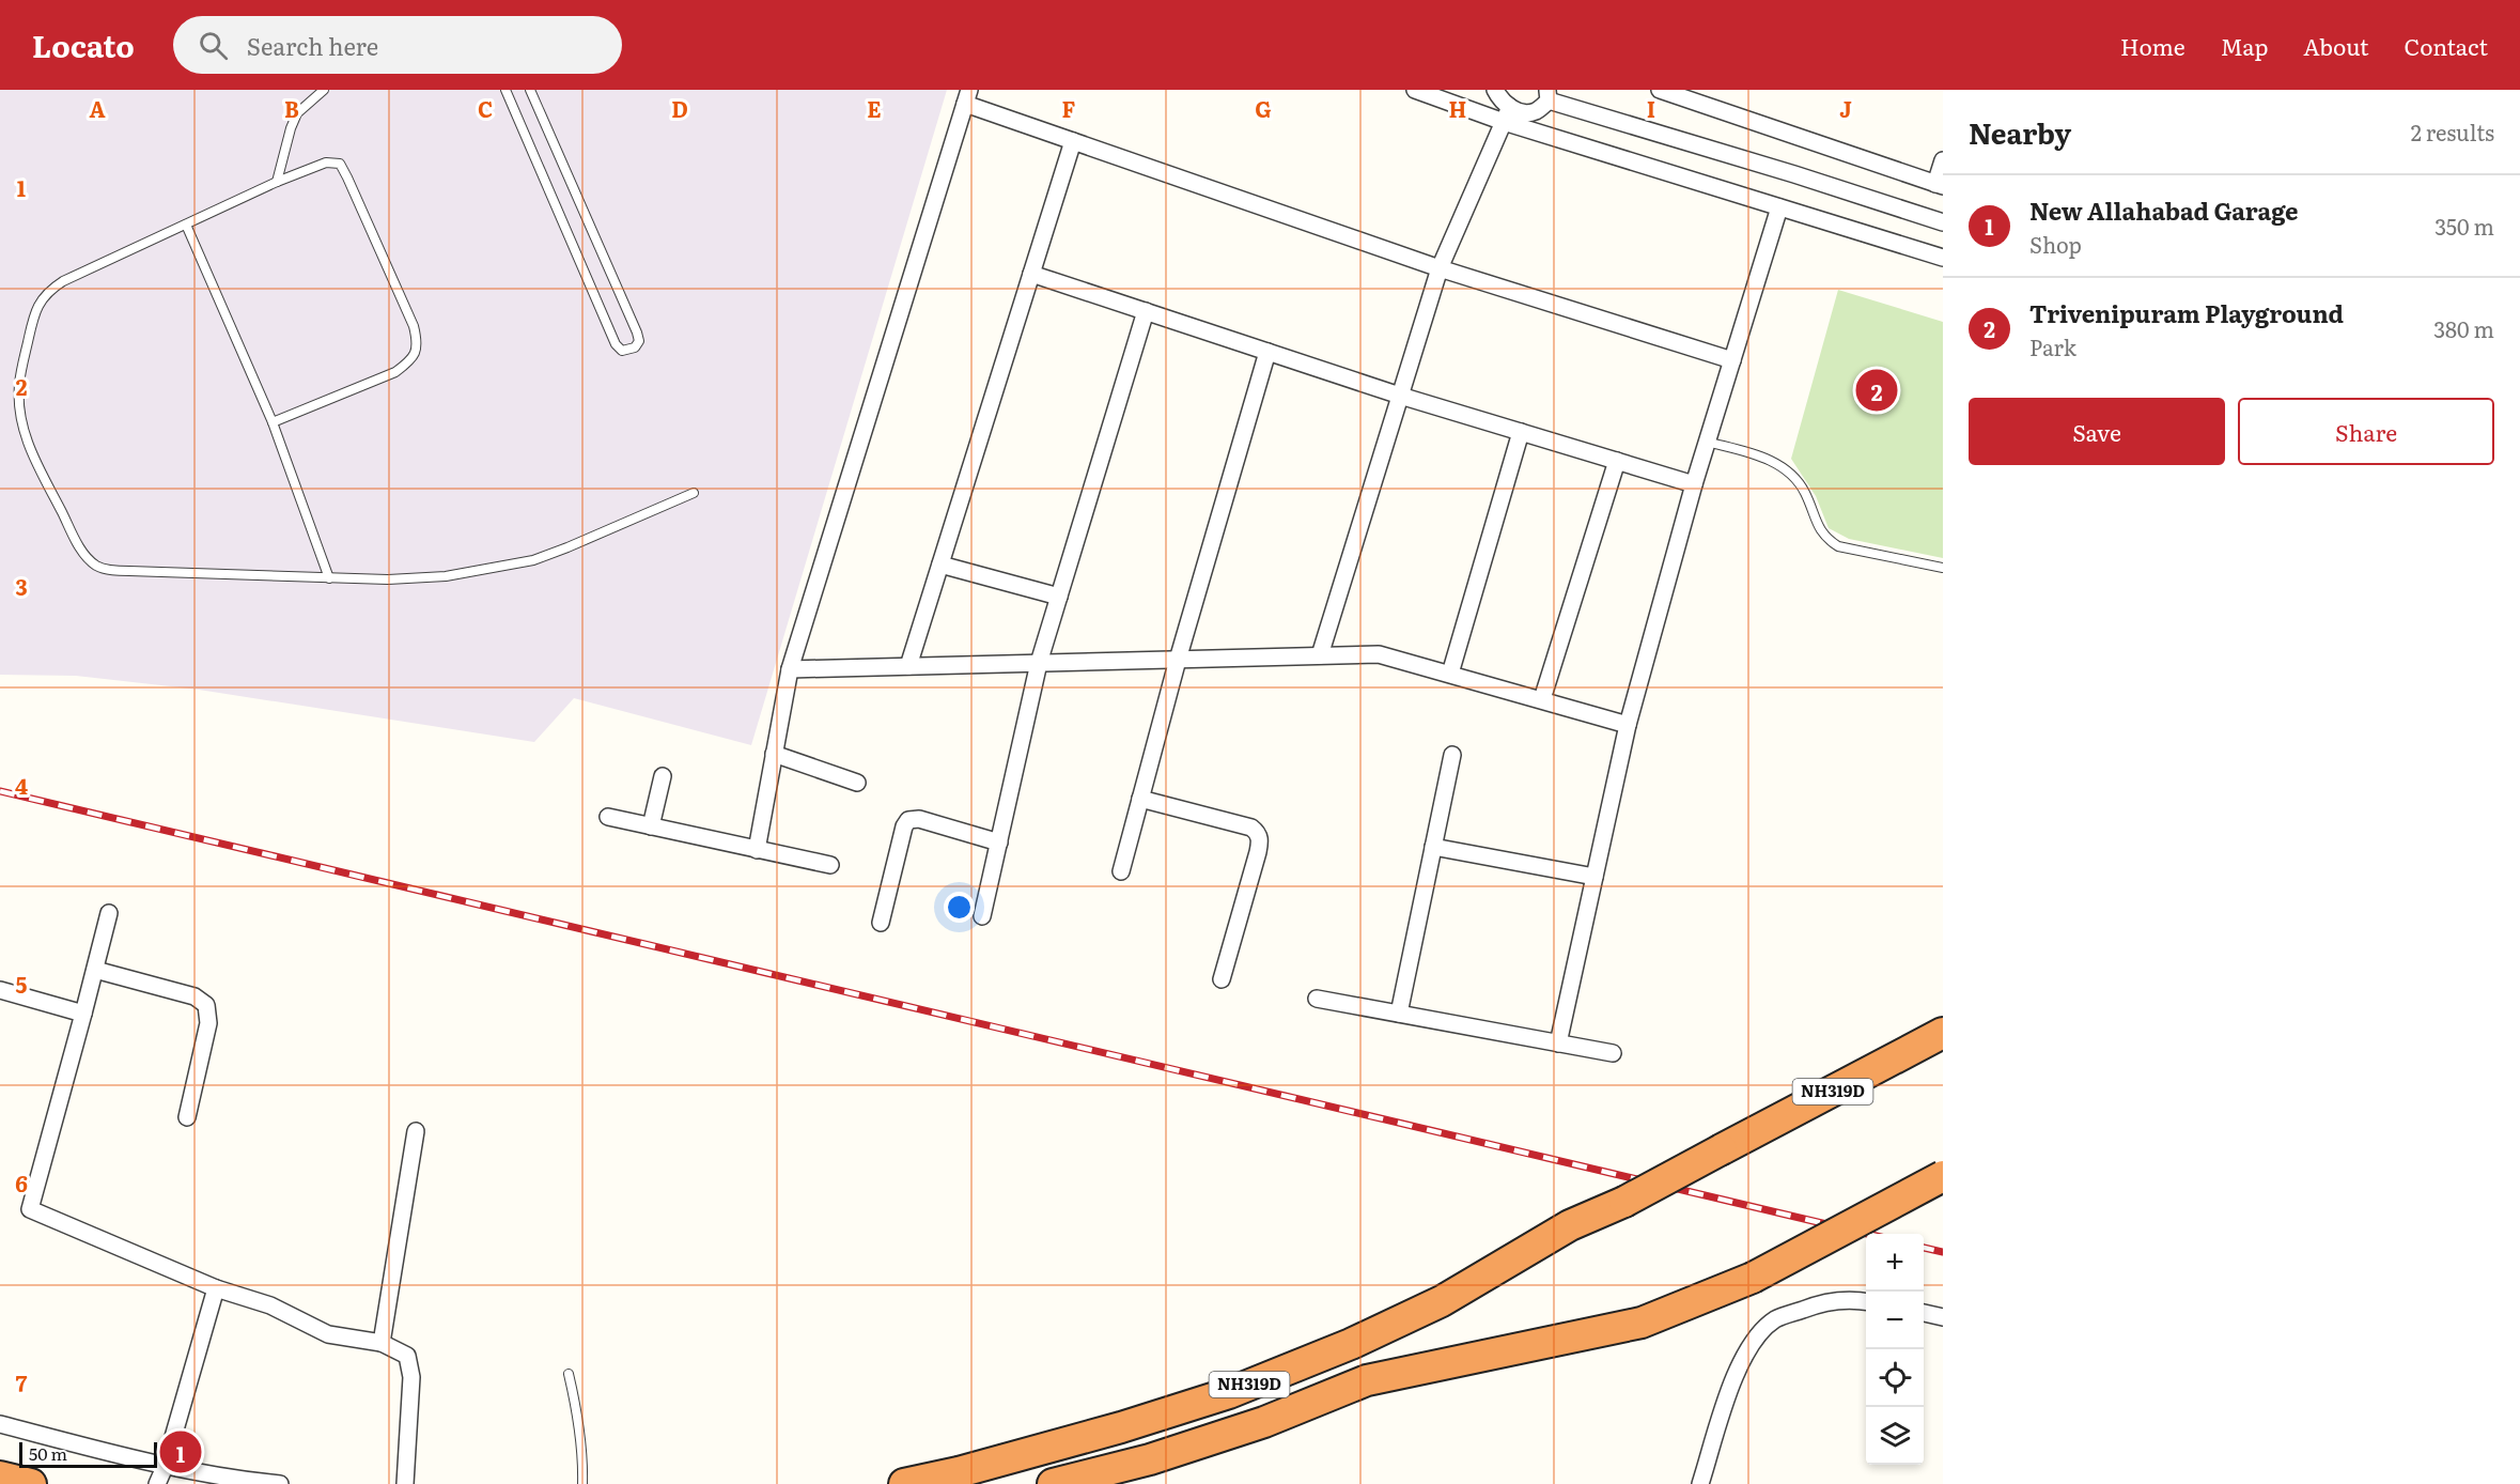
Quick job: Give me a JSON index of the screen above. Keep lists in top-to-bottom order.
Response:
{
  "streets": {
    "highway": ["NH319D"]
  },
  "scale_bar": "50 m",
  "page": {
    "header": "Locato",
    "search": "Search here",
    "nav": [
      "Home",
      "Map",
      "About",
      "Contact"
    ],
    "heading": ["Nearby", "2 results"],
    "list": [
      {
        "mark": "1",
        "name": "New Allahabad Garage",
        "note": "Shop",
        "value": "350 m"
      },
      {
        "mark": "2",
        "name": "Trivenipuram Playground",
        "note": "Park",
        "value": "380 m"
      }
    ],
    "pins": ["2", "1"],
    "buttons": ["Save", "Share"],
    "map_buttons": ["+", "−"],
    "scale": "50 m"
  },
  "grid": {
    "columns": [
      "A",
      "B",
      "C",
      "D",
      "E",
      "F",
      "G",
      "H",
      "I",
      "J"
    ],
    "rows": [
      "1",
      "2",
      "3",
      "4",
      "5",
      "6",
      "7"
    ]
  }
}
